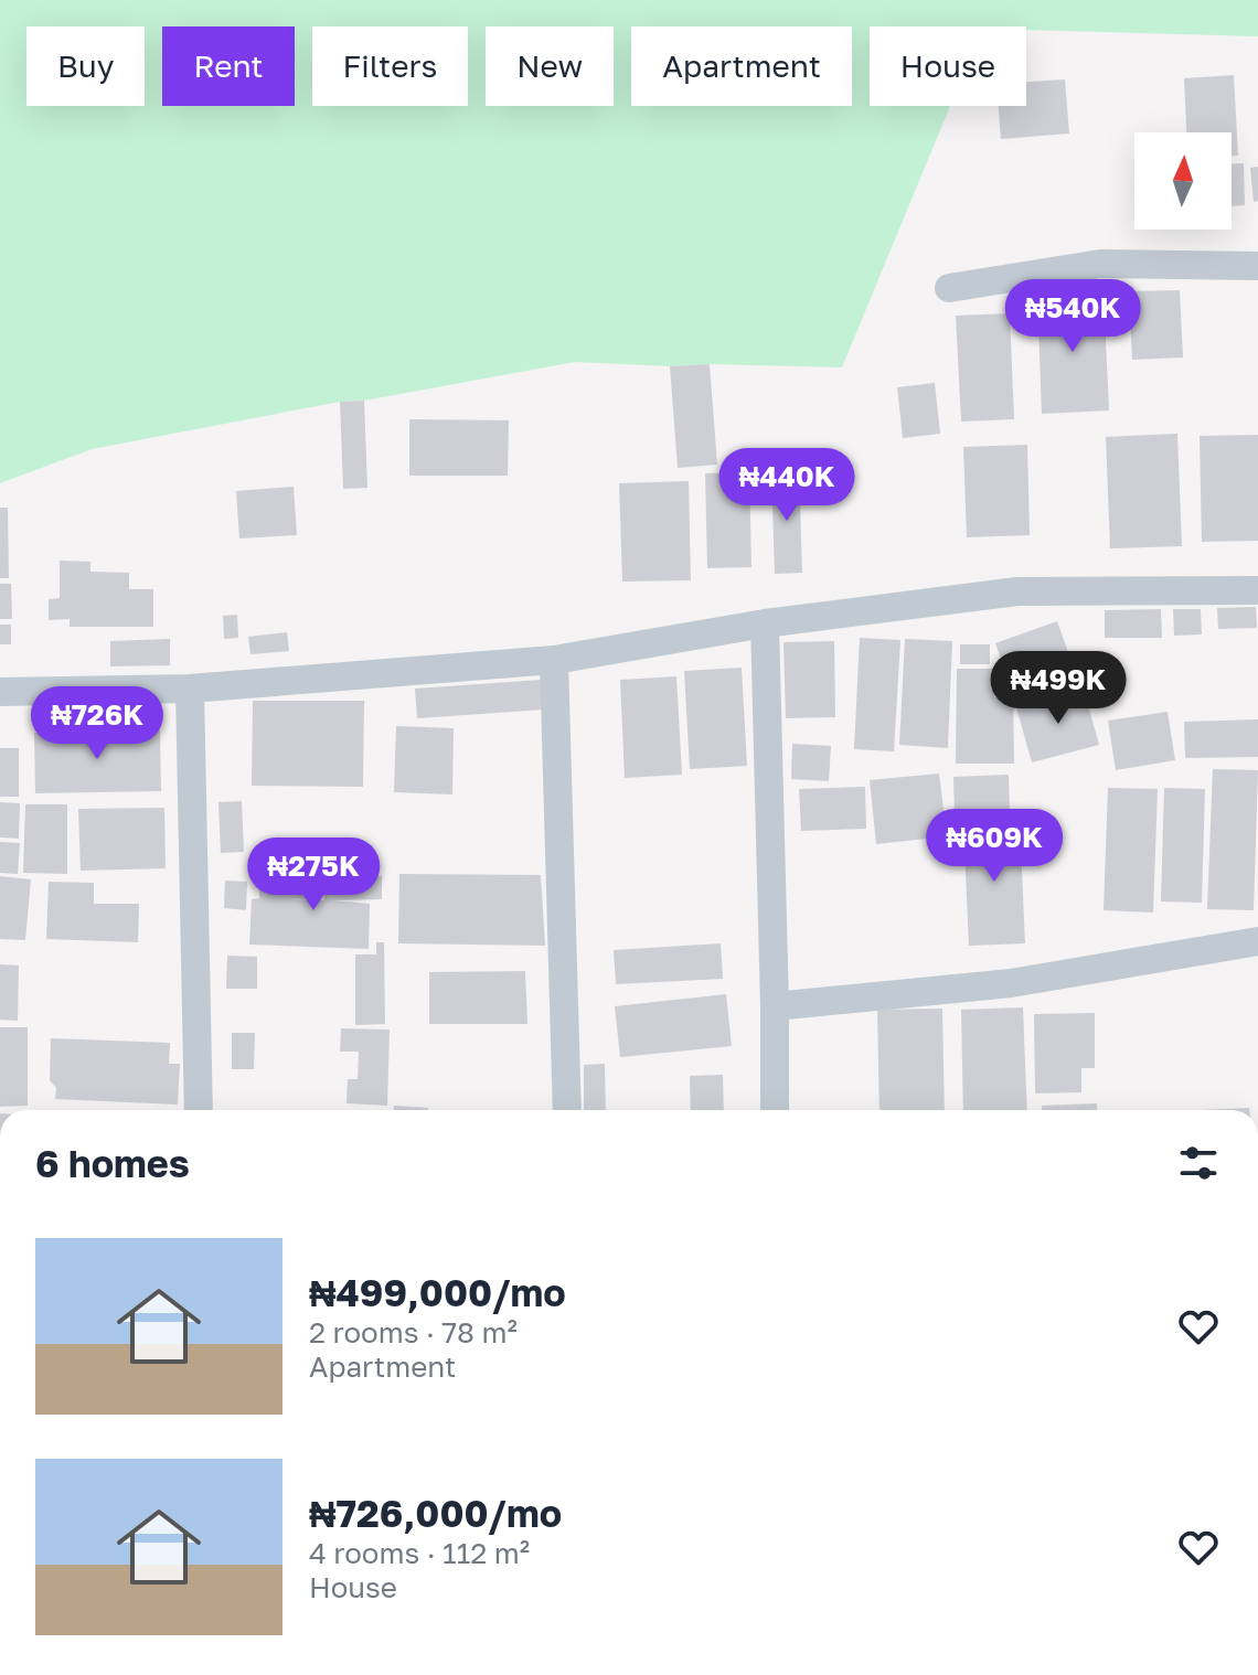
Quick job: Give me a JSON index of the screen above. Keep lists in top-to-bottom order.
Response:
{
  "north": "top",
  "page": {
    "chip": [
      "Buy",
      "Rent",
      "Filters",
      "New",
      "Apartment",
      "House"
    ],
    "price": [
      "₦540K",
      "₦440K",
      "₦499K",
      "₦726K",
      "₦609K",
      "₦275K"
    ],
    "heading": "6 homes",
    "list": [
      {
        "name": "₦499,000/mo",
        "note": "2 rooms · 78 m² · Apartment"
      },
      {
        "name": "₦726,000/mo",
        "note": "4 rooms · 112 m² · House"
      }
    ]
  }
}
